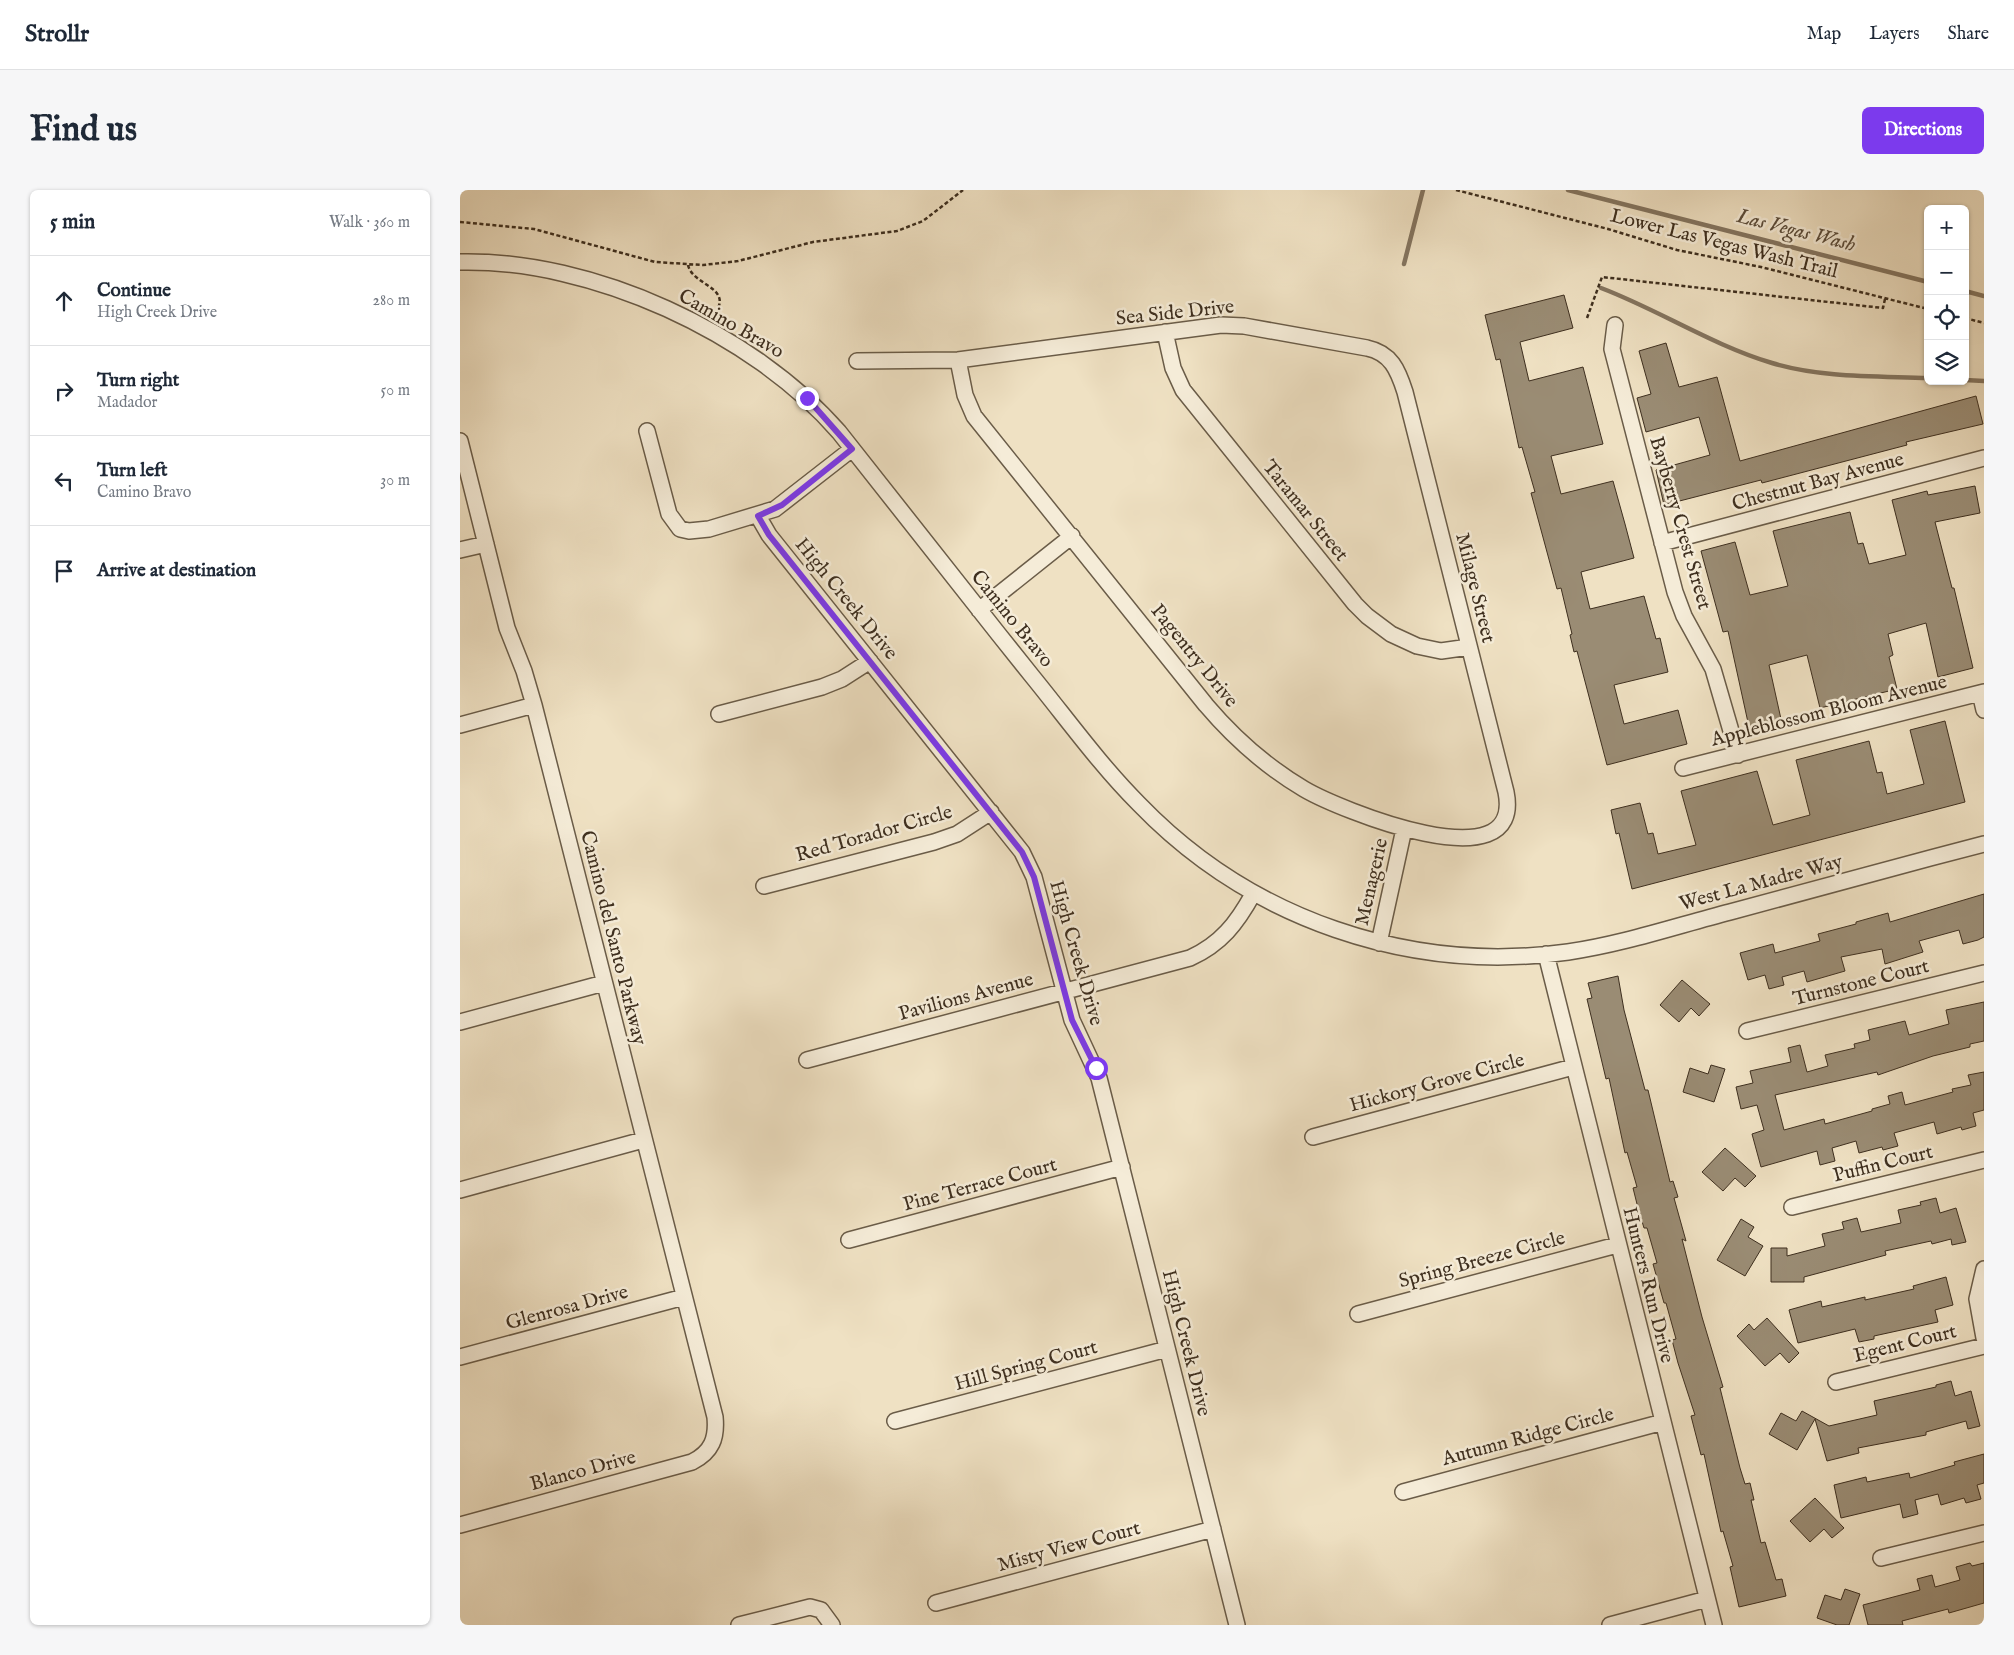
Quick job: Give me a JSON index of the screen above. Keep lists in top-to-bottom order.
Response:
{
  "streets": {
    "street": [
      "Sea Side Drive",
      "Camino Bravo",
      "Chestnut Bay Avenue",
      "Taramar Street",
      "Bayberry Crest Street",
      "Milage Street",
      "High Creek Drive",
      "Pagentry Drive",
      "Appleblossom Bloom Avenue",
      "Red Torador Circle",
      "Menagerie",
      "West La Madre Way",
      "Camino del Santo Parkway",
      "Turnstone Court",
      "Pavilions Avenue",
      "Hickory Grove Circle",
      "Puffin Court",
      "Pine Terrace Court",
      "Spring Breeze Circle",
      "Hunters Run Drive",
      "Glenrosa Drive",
      "Egent Court",
      "Hill Spring Court",
      "Autumn Ridge Circle",
      "Blanco Drive",
      "Misty View Court"
    ],
    "path": ["Lower Las Vegas Wash Trail"]
  },
  "crossings": [
    ["Sea Side Drive", "Taramar Street"],
    ["Sea Side Drive", "Milage Street"],
    ["Sea Side Drive", "Pagentry Drive"],
    ["Camino Bravo", "Menagerie"],
    ["Camino Bravo", "West La Madre Way"],
    ["Camino Bravo", "Pavilions Avenue"],
    ["Camino Bravo", "Hunters Run Drive"],
    ["Chestnut Bay Avenue", "Bayberry Crest Street"],
    ["Taramar Street", "Milage Street"],
    ["Bayberry Crest Street", "Appleblossom Bloom Avenue"],
    ["Milage Street", "Pagentry Drive"],
    ["High Creek Drive", "Red Torador Circle"],
    ["High Creek Drive", "Pavilions Avenue"],
    ["High Creek Drive", "Pine Terrace Court"],
    ["High Creek Drive", "Hill Spring Court"],
    ["High Creek Drive", "Misty View Court"],
    ["Pagentry Drive", "Menagerie"],
    ["West La Madre Way", "Hunters Run Drive"],
    ["Camino del Santo Parkway", "Glenrosa Drive"],
    ["Camino del Santo Parkway", "Blanco Drive"],
    ["Hickory Grove Circle", "Hunters Run Drive"],
    ["Spring Breeze Circle", "Hunters Run Drive"],
    ["Hunters Run Drive", "Autumn Ridge Circle"]
  ],
  "water": ["Las Vegas Wash"],
  "page": {
    "header": "Strollr",
    "nav": ["Map", "Layers", "Share"],
    "buttons": "Directions",
    "title": "Find us",
    "heading": ["5 min", "Walk · 360 m"],
    "map_buttons": ["+", "−"],
    "list": [
      ["Continue", "High Creek Drive", "280 m"],
      ["Turn right", "Madador", "50 m"],
      ["Turn left", "Camino Bravo", "30 m"],
      "Arrive at destination"
    ]
  }
}
